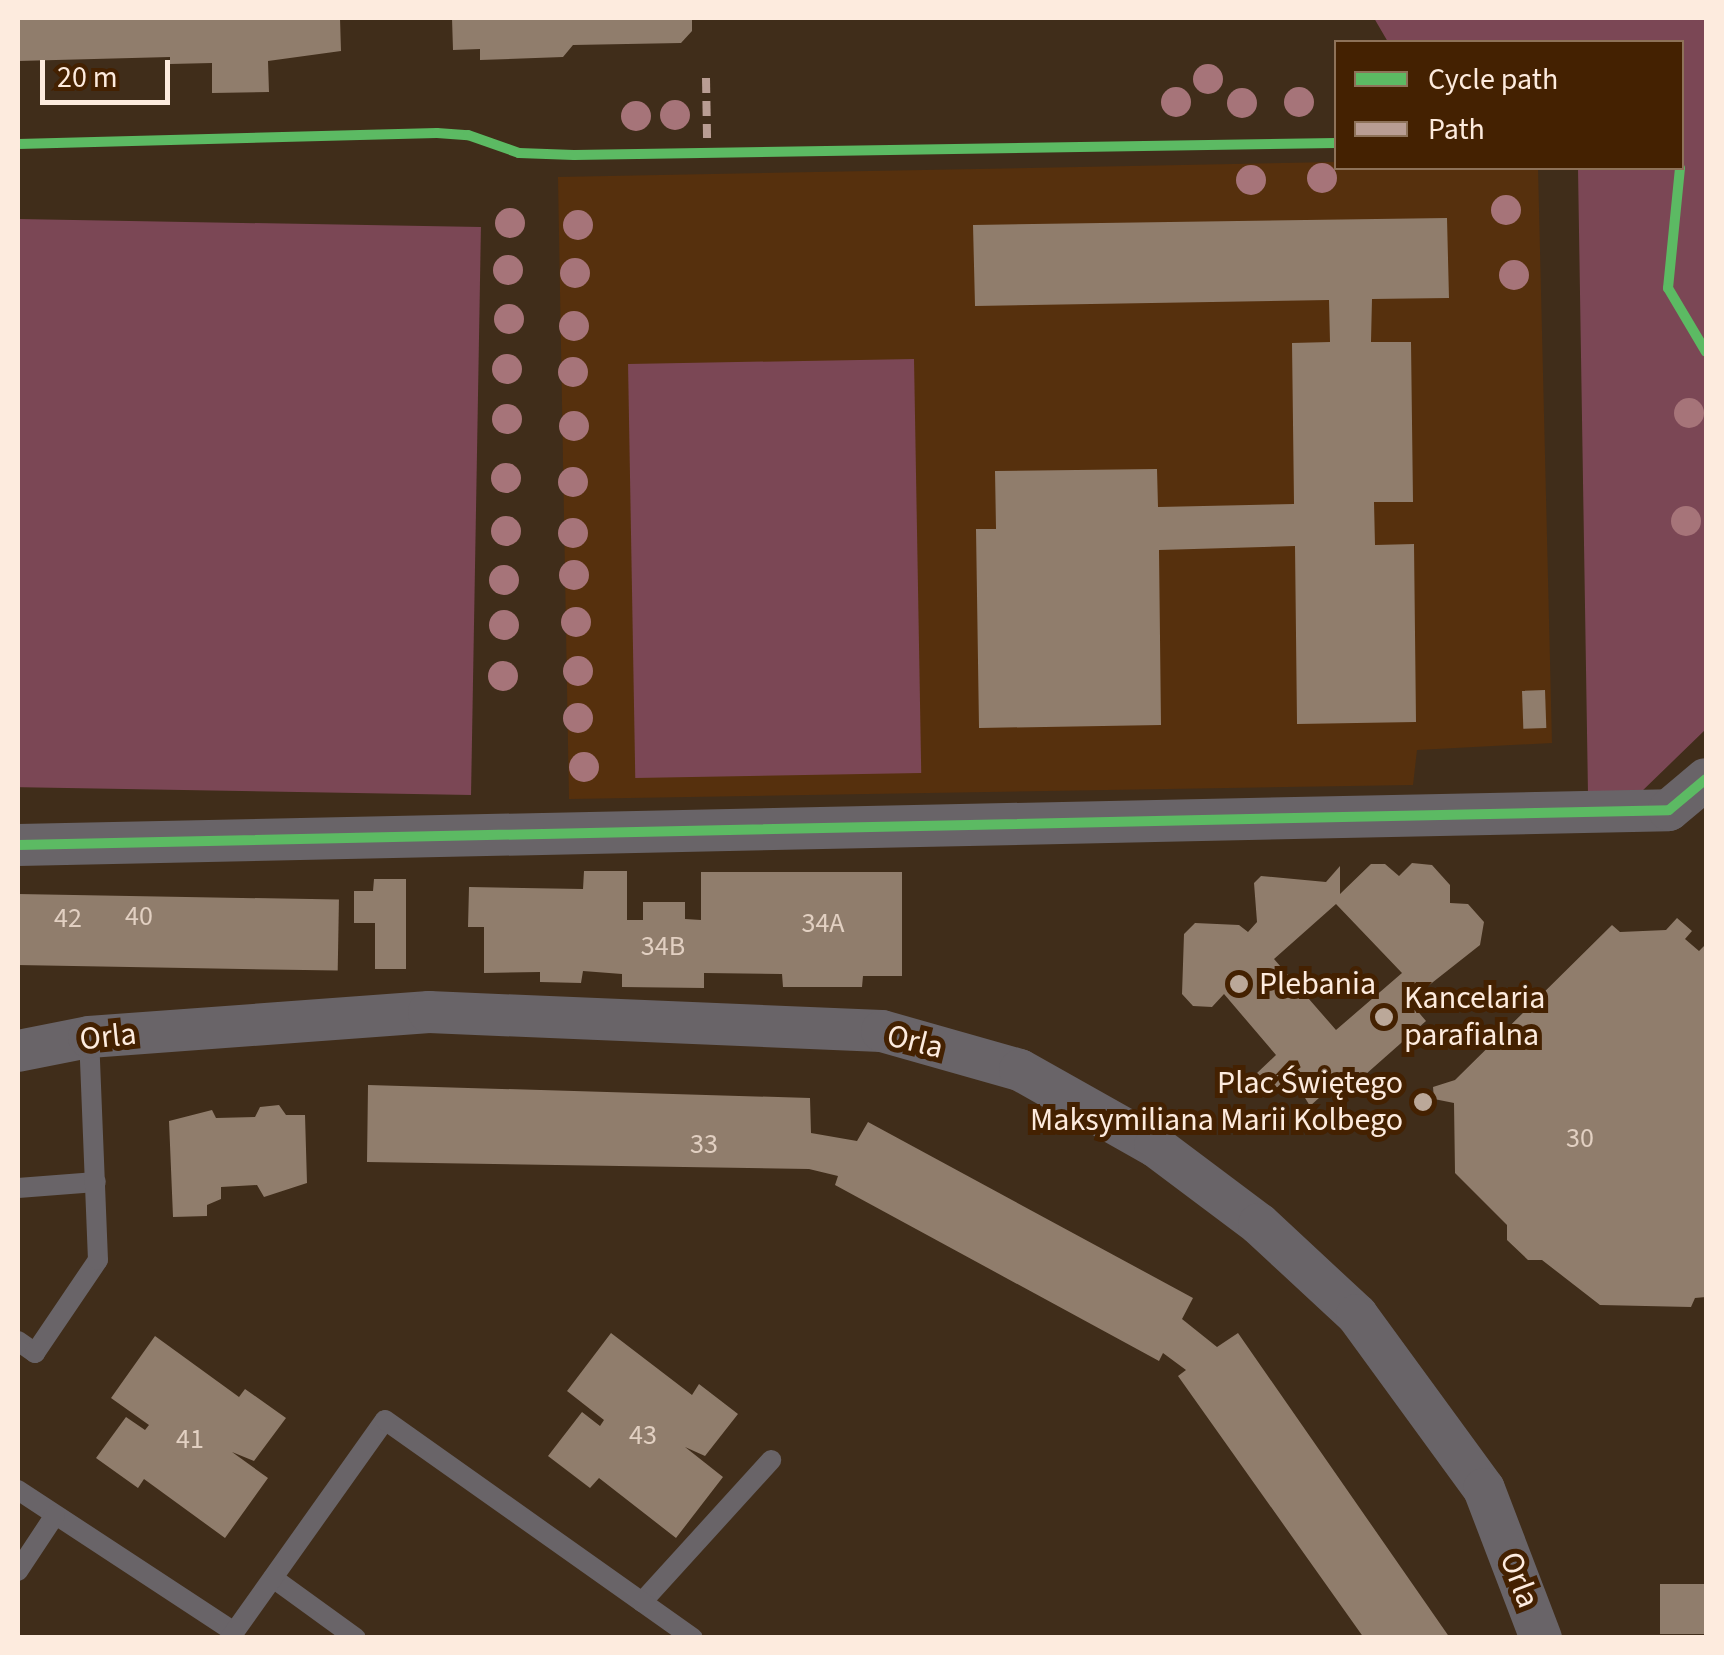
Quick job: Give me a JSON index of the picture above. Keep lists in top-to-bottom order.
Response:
{
  "streets": {
    "street": ["Orla"]
  },
  "places": ["Plebania", "Kancelaria parafialna", "Plac Świętego Maksymiliana Marii Kolbego"],
  "house_numbers": [
    "40",
    "42",
    "34A",
    "34B",
    "30",
    "33",
    "43",
    "41"
  ],
  "legend": ["Cycle path", "Path"],
  "scale_bar": "20 m"
}
